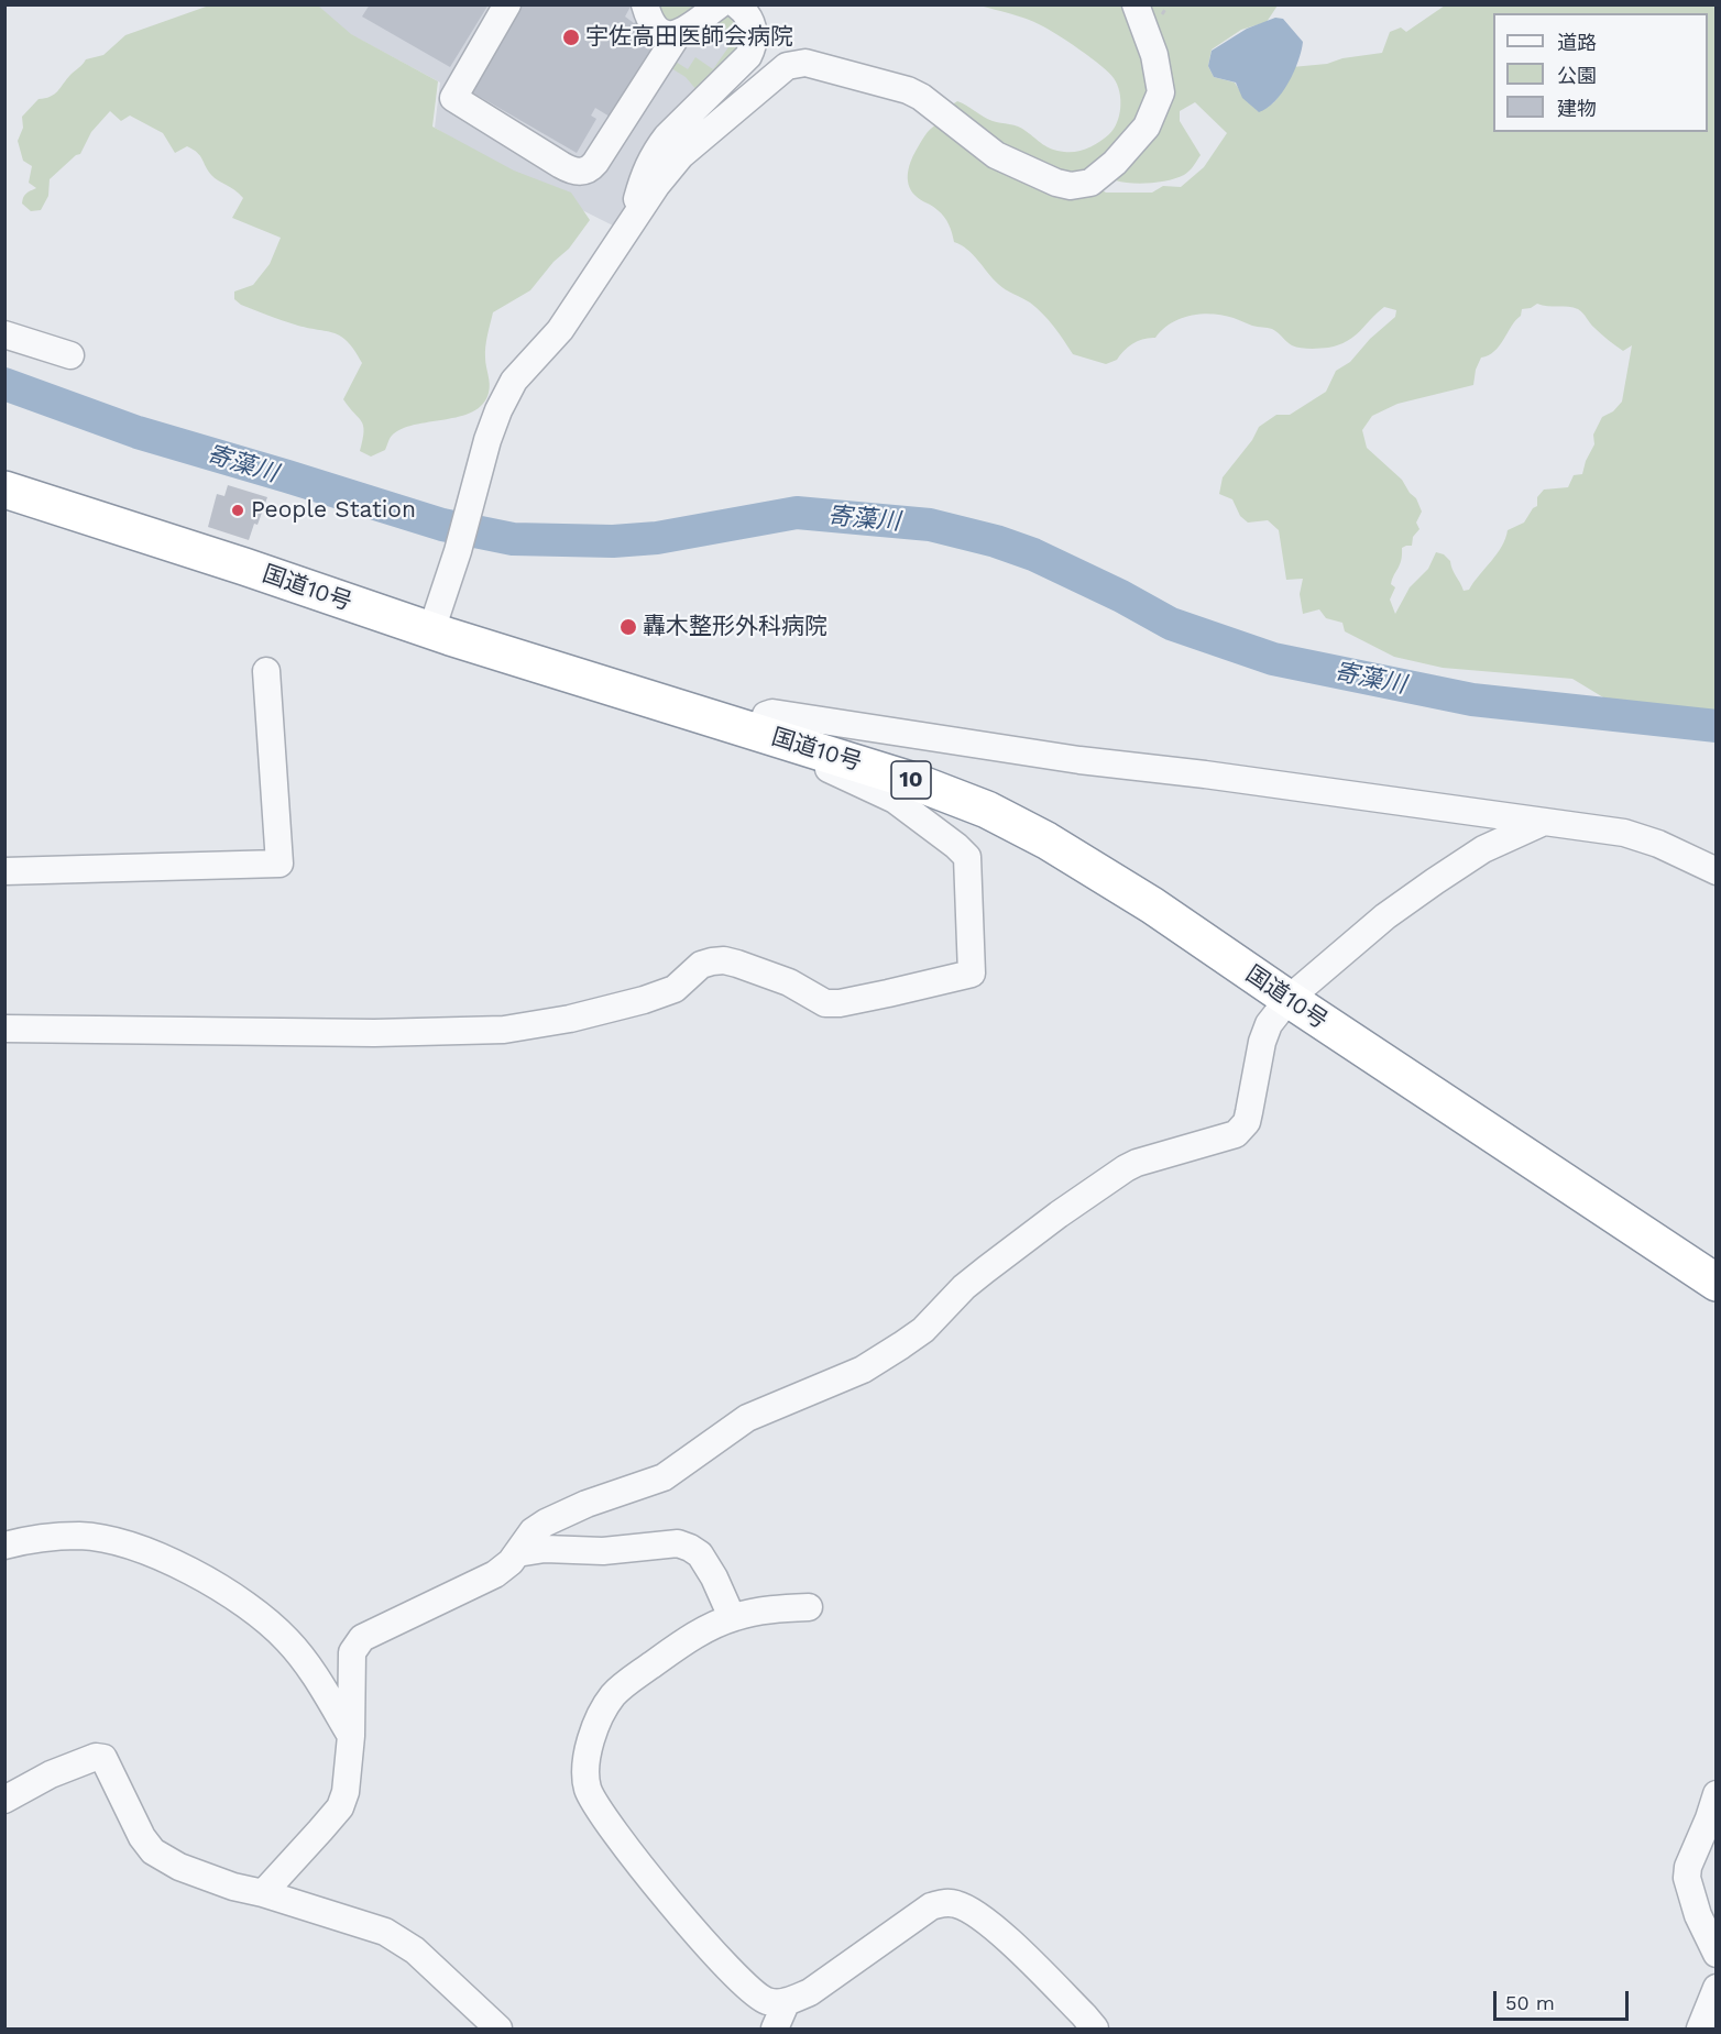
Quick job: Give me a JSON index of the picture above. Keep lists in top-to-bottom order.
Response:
{
  "streets": {
    "highway": ["国道10号", "10"]
  },
  "water": ["寄藻川"],
  "places": ["宇佐高田医師会病院", "People Station", "轟木整形外科病院"],
  "legend": ["道路", "公園", "建物"],
  "scale_bar": "50 m"
}
